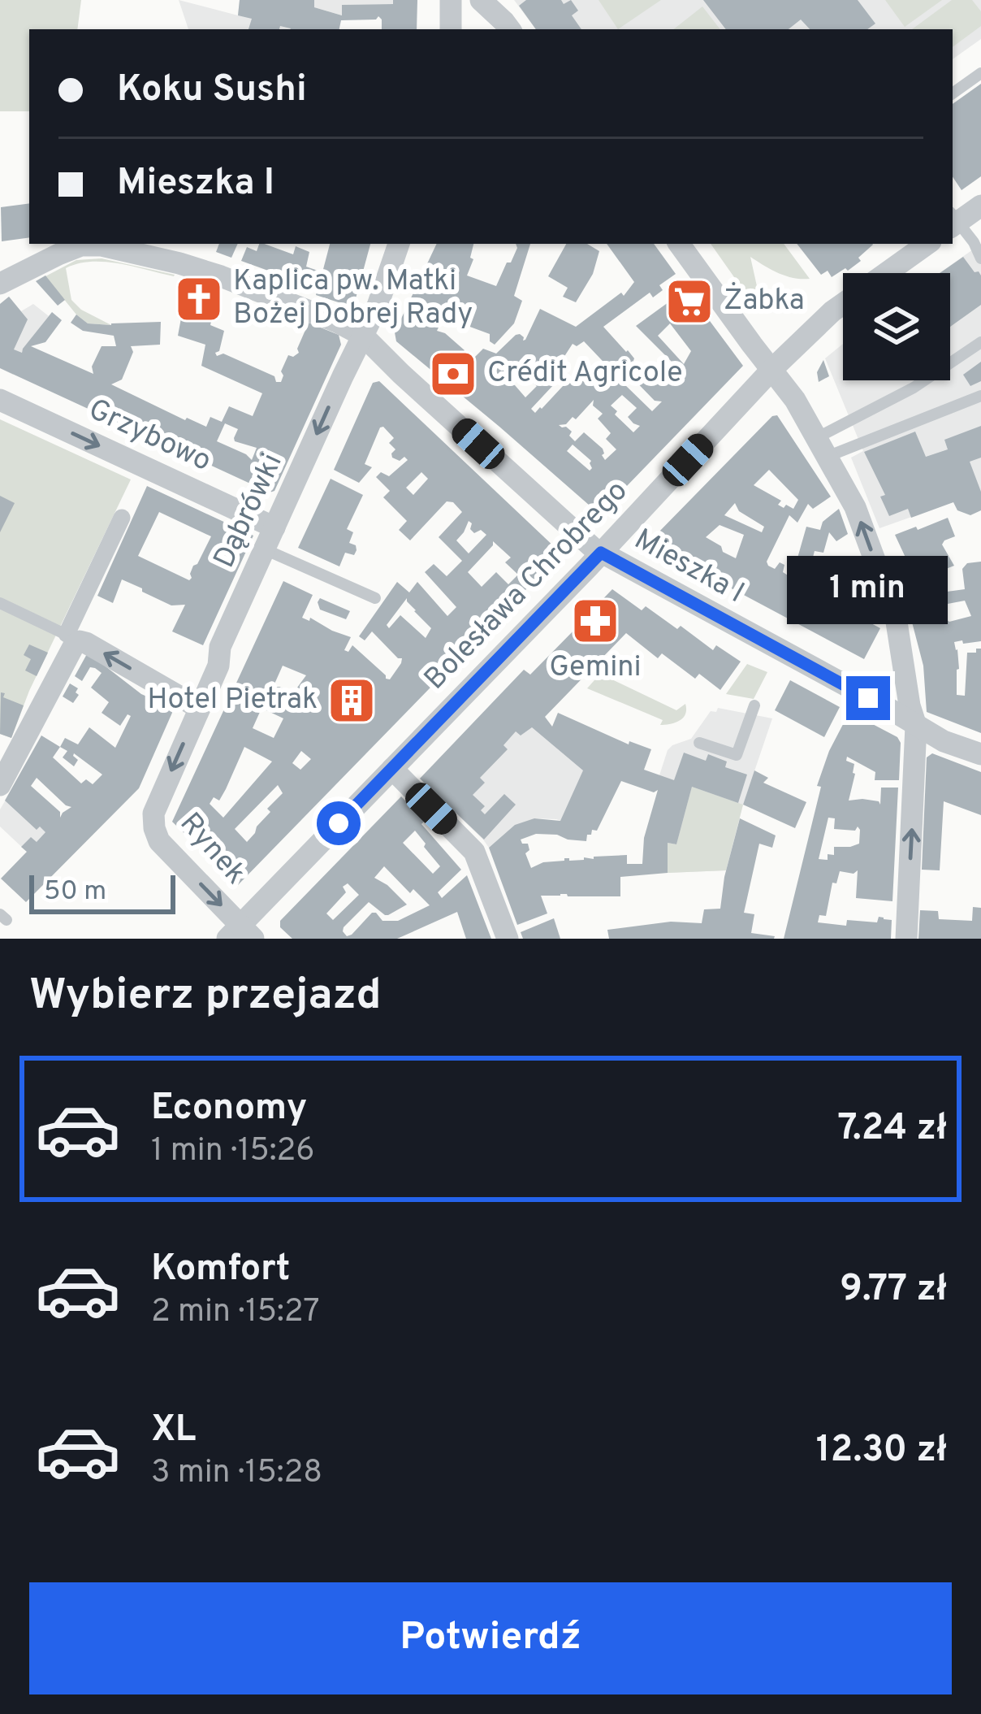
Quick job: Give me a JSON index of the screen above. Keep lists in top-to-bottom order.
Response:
{
  "streets": {
    "street": [
      "Grzybowo",
      "Dąbrówki",
      "Mieszka I",
      "Bolesława Chrobrego",
      "Rynek"
    ]
  },
  "crossings": [
    ["Grzybowo", "Dąbrówki"],
    ["Dąbrówki", "Mieszka I"],
    ["Dąbrówki", "Rynek"],
    ["Mieszka I", "Bolesława Chrobrego"],
    ["Bolesława Chrobrego", "Rynek"]
  ],
  "one_way": ["Rynek"],
  "places": {
    "church": ["Kaplica pw. Matki Bożej Dobrej Rady"],
    "supermarket": ["Żabka"],
    "bank": ["Crédit Agricole"],
    "pharmacy": ["Gemini"],
    "building": ["Hotel Pietrak"]
  },
  "scale_bar": "50 m",
  "page": {
    "banner": ["Koku Sushi", "Mieszka I"],
    "bubble": "1 min",
    "scale": "50 m",
    "heading": "Wybierz przejazd",
    "list": [
      {
        "name": "Economy",
        "note": "1 min · 15:26",
        "value": "7.24 zł"
      },
      {
        "name": "Komfort",
        "note": "2 min · 15:27",
        "value": "9.77 zł"
      },
      {
        "name": "XL",
        "note": "3 min · 15:28",
        "value": "12.30 zł"
      }
    ],
    "buttons": "Potwierdź"
  }
}
